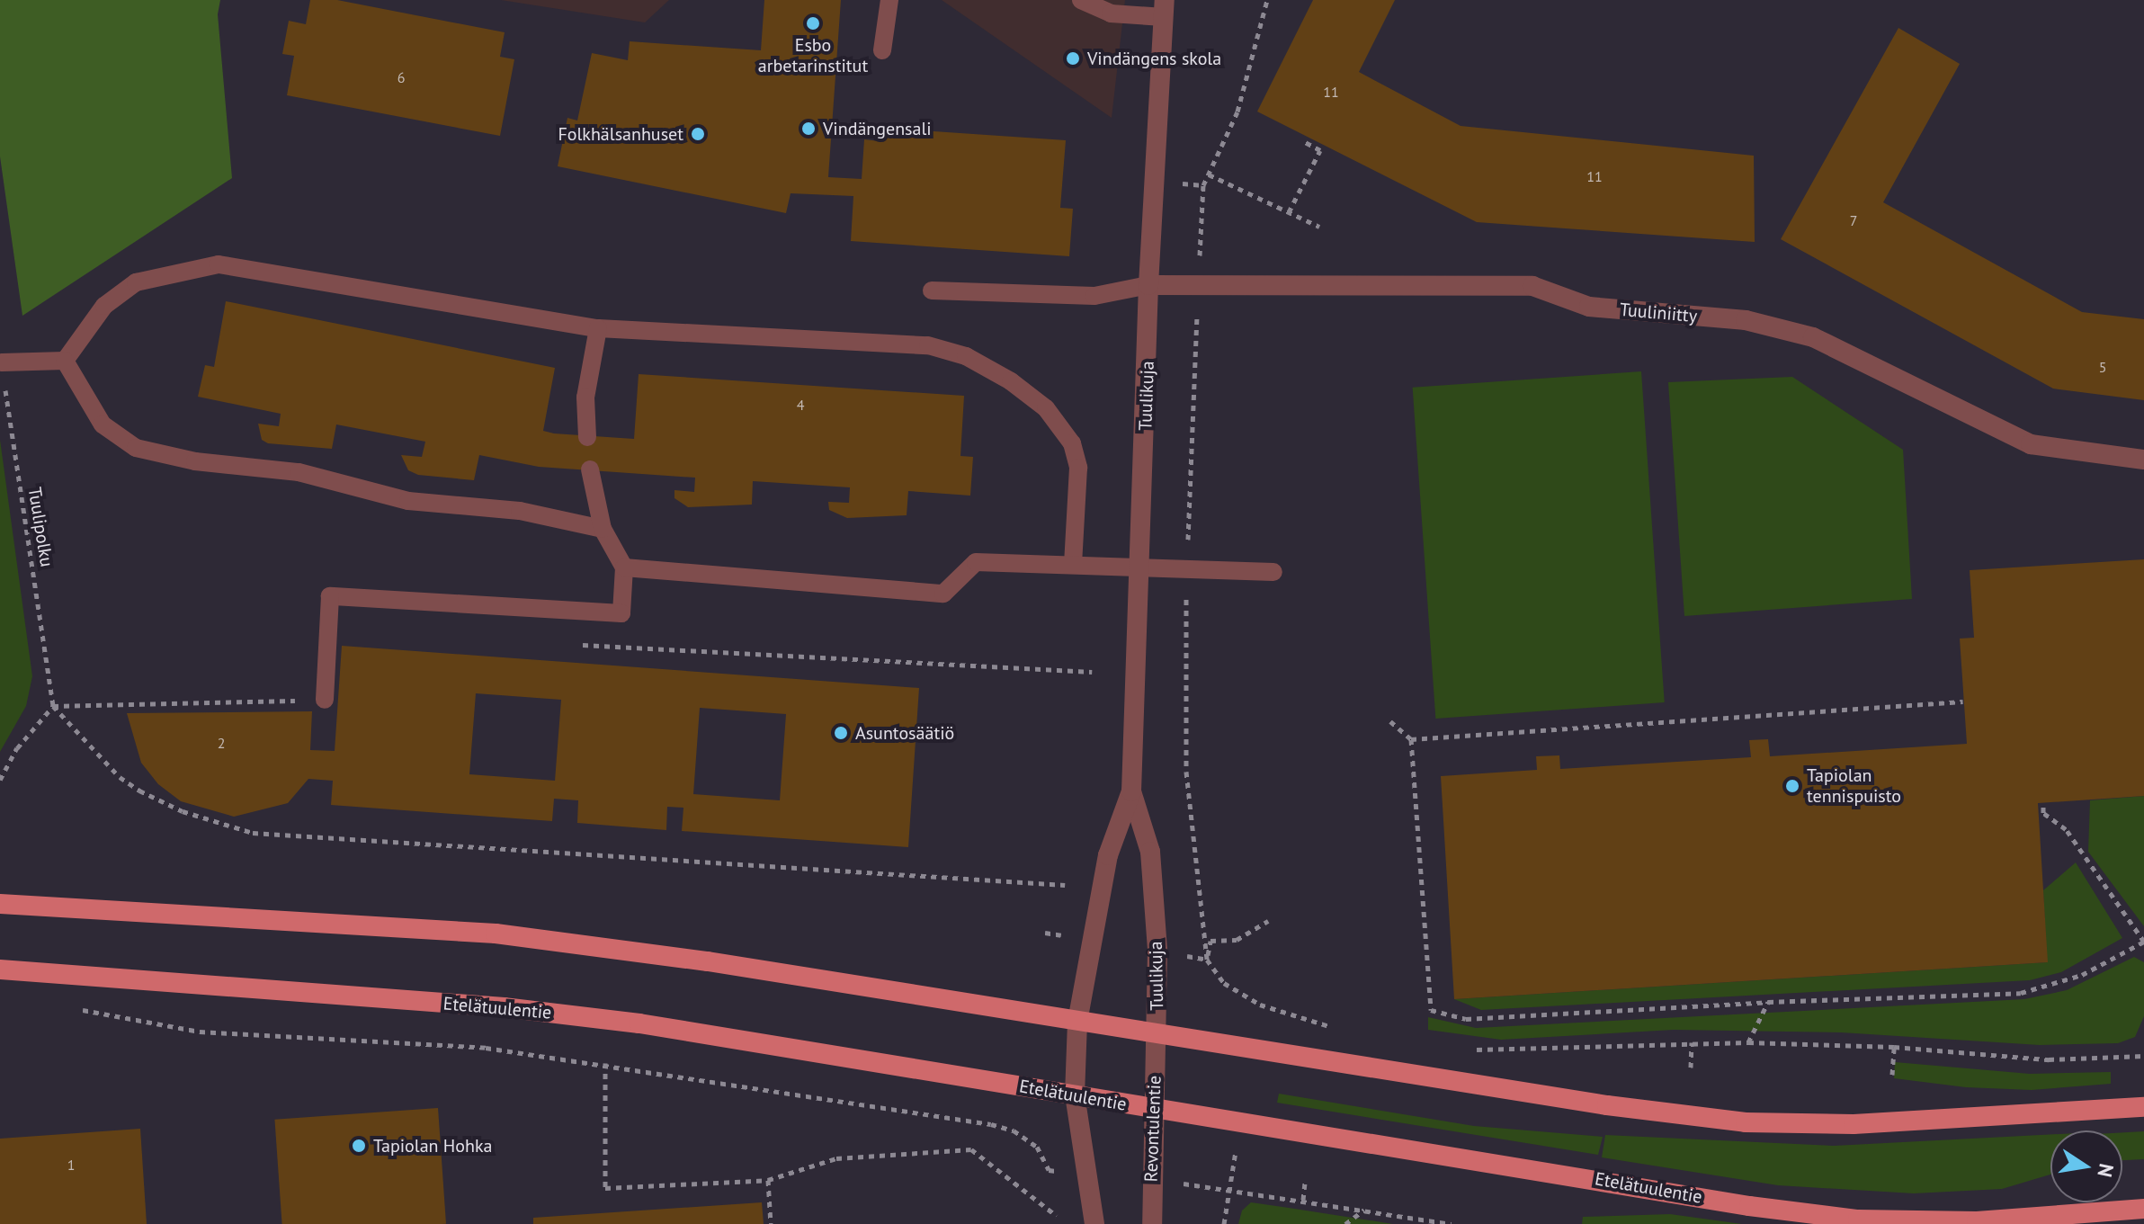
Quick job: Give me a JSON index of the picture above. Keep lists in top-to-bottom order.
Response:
{
  "streets": {
    "main road": ["Etelätuulentie"],
    "street": ["Tuuliniitty", "Tuulikuja", "Revontulentie"],
    "path": ["Tuulipolku"]
  },
  "crossings": [
    ["Tuuliniitty", "Tuulikuja"],
    ["Tuulikuja", "Revontulentie"],
    ["Etelätuulentie", "Revontulentie"]
  ],
  "places": [
    "Esbo arbetarinstitut",
    "Vindängens skola",
    "Vindängensali",
    "Folkhälsanhuset",
    "Asuntosäätiö",
    "Tapiolan tennispuisto",
    "Tapiolan Hohka"
  ],
  "house_numbers": [
    "6",
    "11",
    "11",
    "7",
    "5",
    "4",
    "2",
    "1"
  ],
  "north": "right"
}
